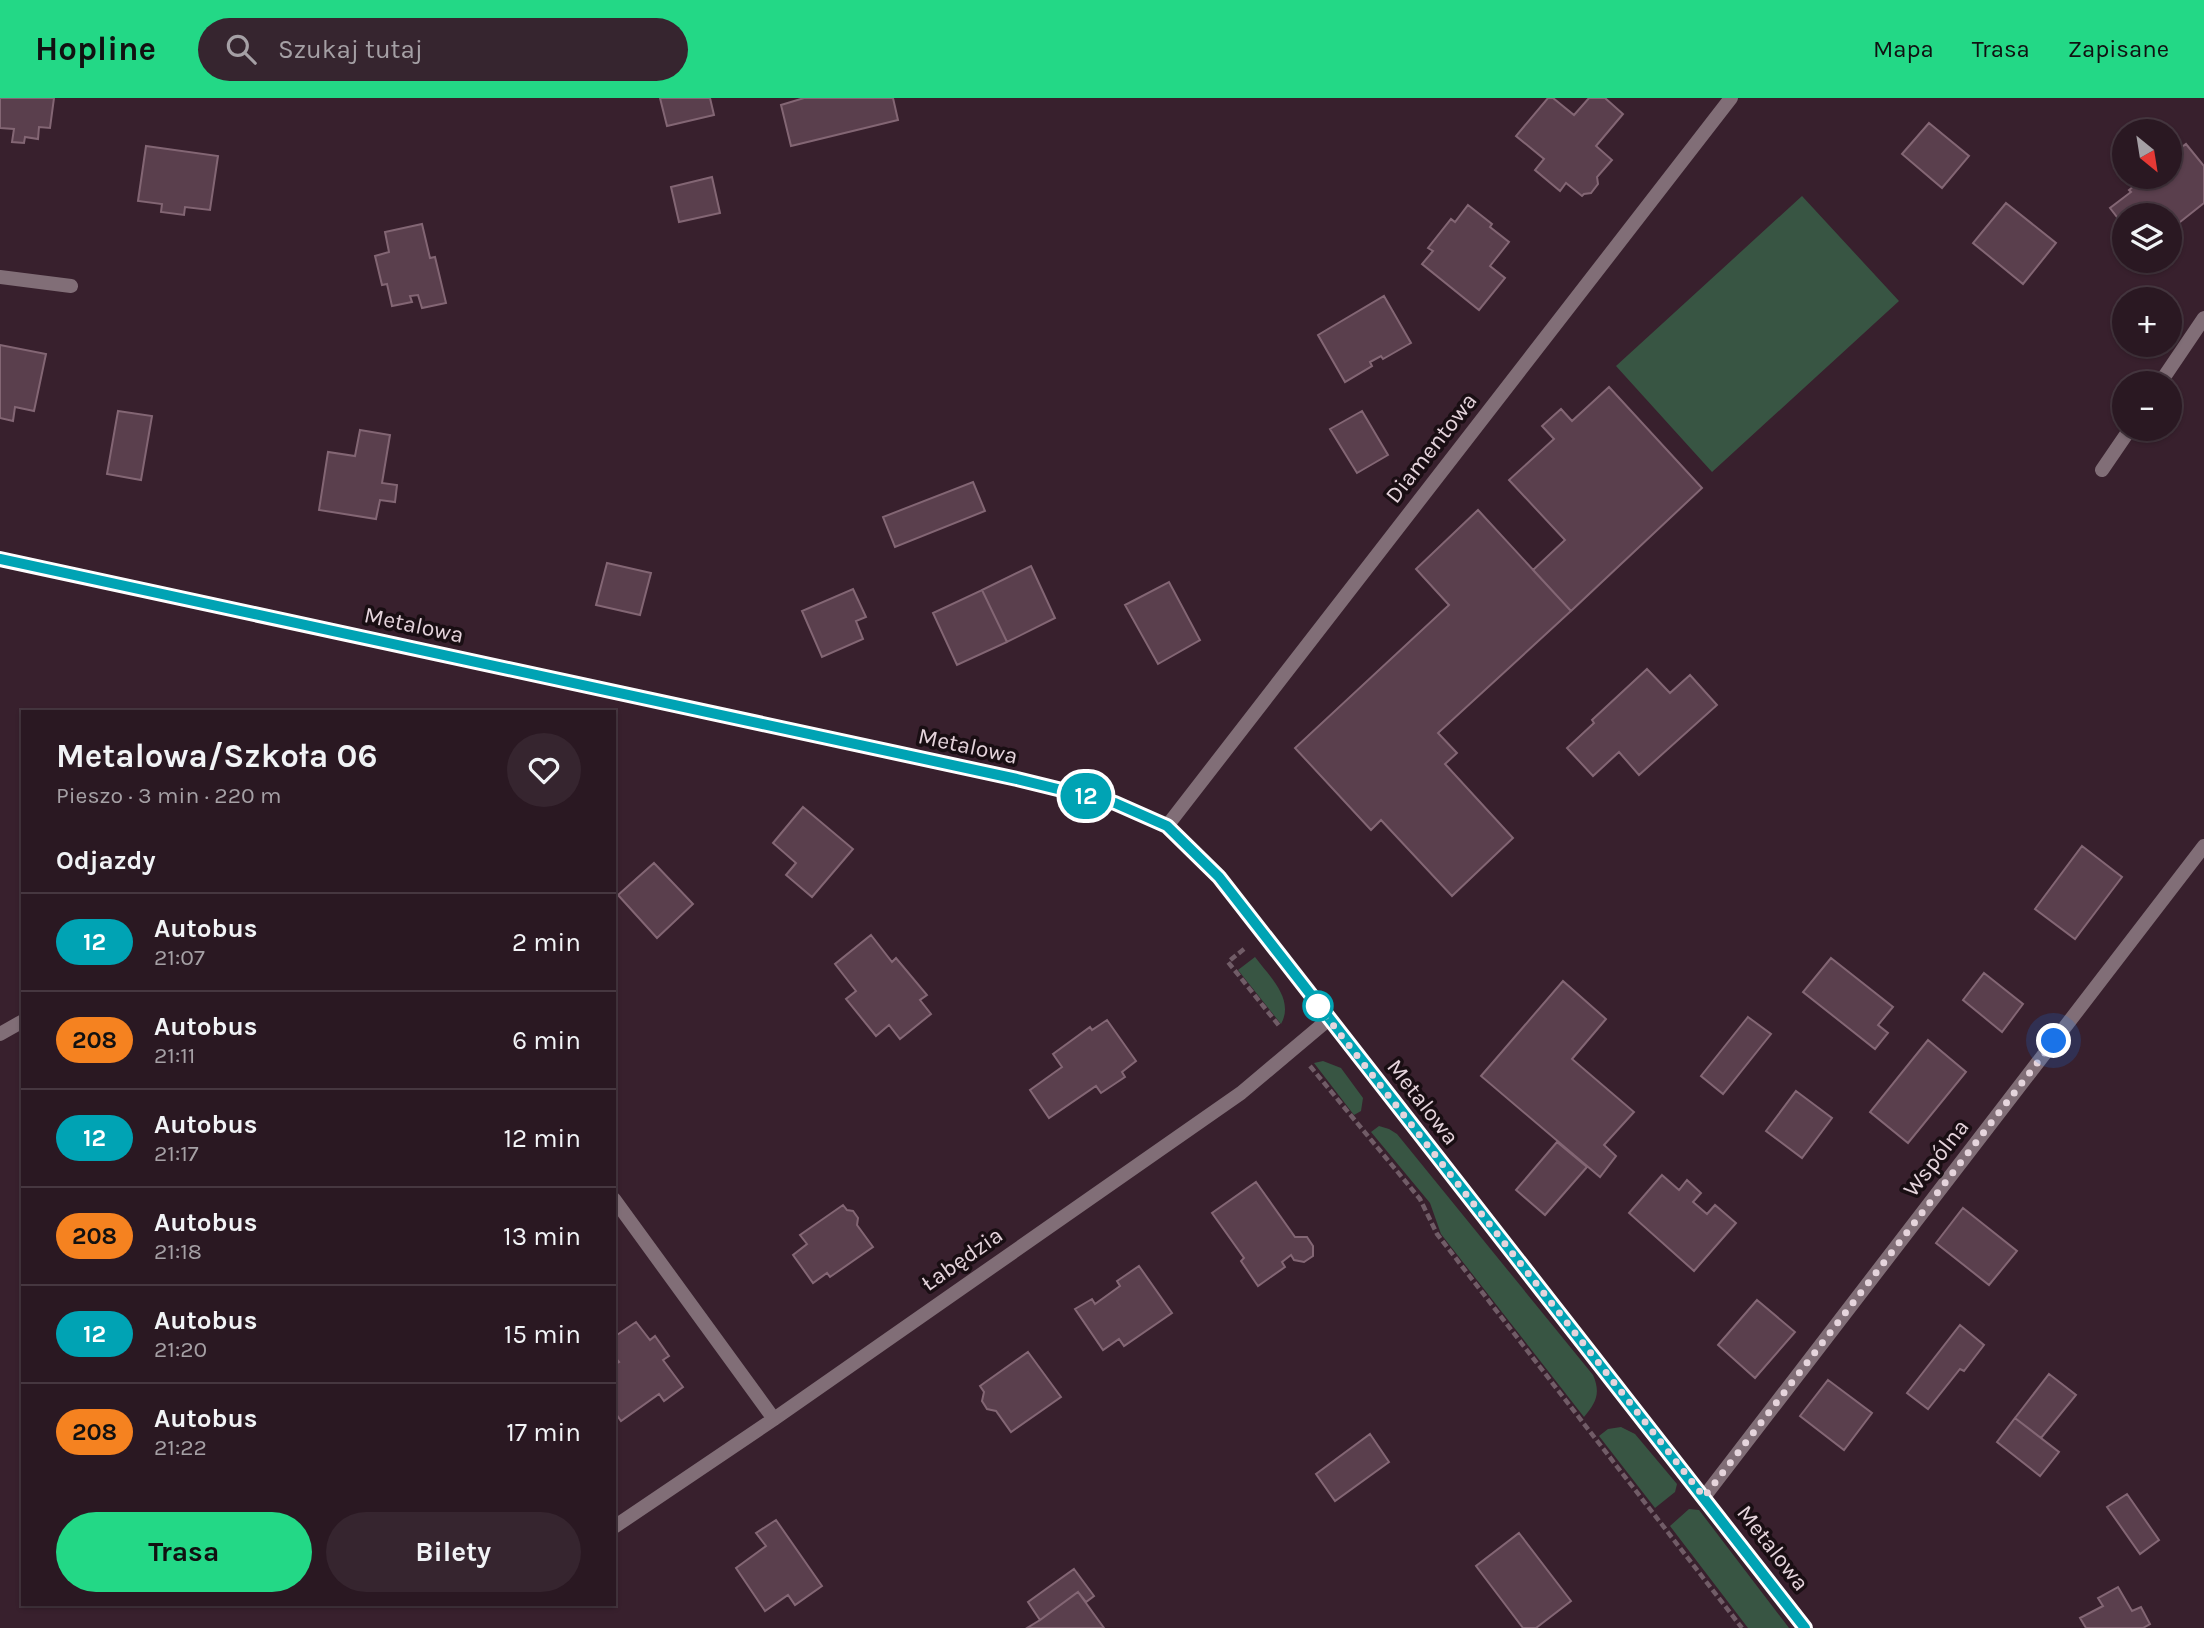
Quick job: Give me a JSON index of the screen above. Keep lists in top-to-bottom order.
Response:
{
  "streets": {
    "street": [
      "Diamentowa",
      "Metalowa",
      "Wspólna",
      "Łabędzia"
    ]
  },
  "crossings": [
    ["Diamentowa", "Metalowa"],
    ["Metalowa", "Wspólna"],
    ["Metalowa", "Łabędzia"]
  ],
  "lines": ["bus line 12"],
  "north": "bottom right",
  "page": {
    "header": "Hopline",
    "search": "Szukaj tutaj",
    "nav": ["Mapa", "Trasa", "Zapisane"],
    "on_map": "12",
    "map_buttons": ["+", "−"],
    "heading": [
      ["Metalowa/Szkoła 06", "Pieszo · 3 min · 220 m"],
      "Odjazdy"
    ],
    "list": [
      {
        "mark": "12",
        "name": "Autobus",
        "note": "21:07",
        "value": "2 min"
      },
      {
        "mark": "208",
        "name": "Autobus",
        "note": "21:11",
        "value": "6 min"
      },
      {
        "mark": "12",
        "name": "Autobus",
        "note": "21:17",
        "value": "12 min"
      },
      {
        "mark": "208",
        "name": "Autobus",
        "note": "21:18",
        "value": "13 min"
      },
      {
        "mark": "12",
        "name": "Autobus",
        "note": "21:20",
        "value": "15 min"
      },
      {
        "mark": "208",
        "name": "Autobus",
        "note": "21:22",
        "value": "17 min"
      }
    ],
    "buttons": ["Trasa", "Bilety"]
  }
}
